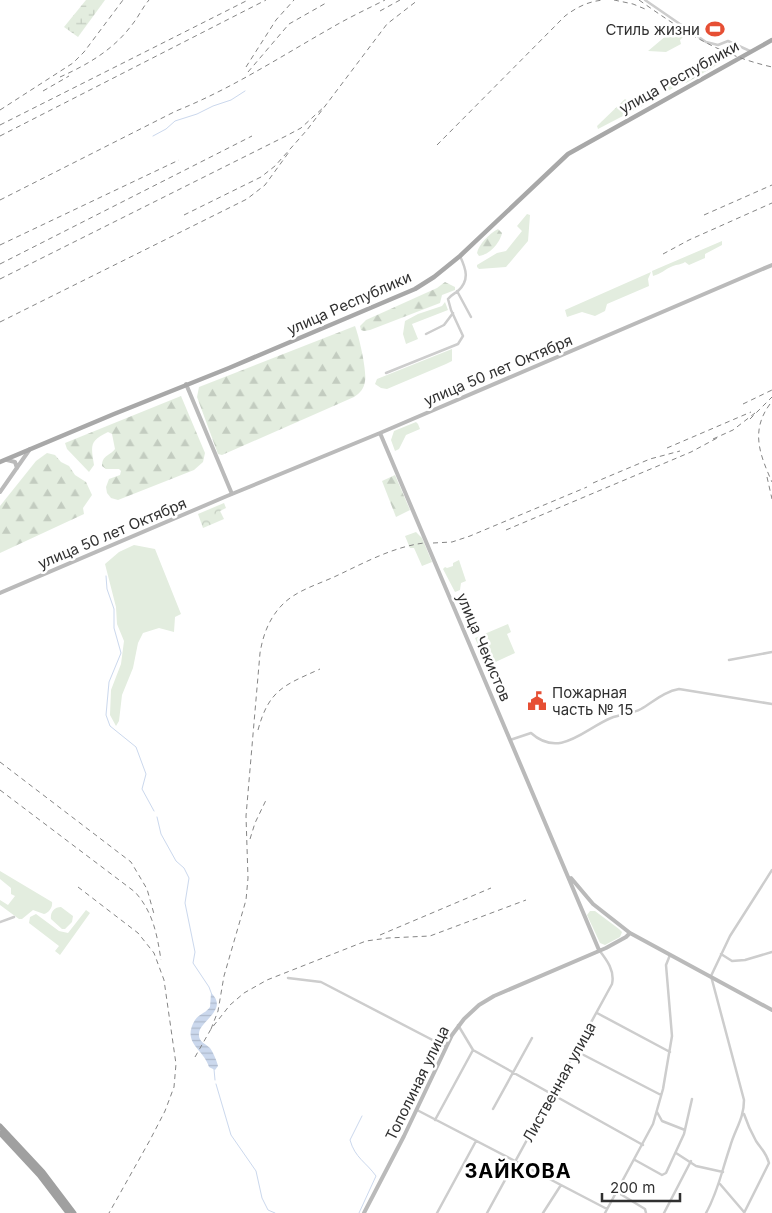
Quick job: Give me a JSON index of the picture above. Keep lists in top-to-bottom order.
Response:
{
  "streets": {
    "main road": [
      "улица Республики",
      "улица 50 лет Октября",
      "улица Чекистов",
      "Тополиная улица"
    ],
    "street": ["Лиственная улица"]
  },
  "crossings": [
    ["улица 50 лет Октября", "улица Чекистов"],
    ["Лиственная улица", "Тополиная улица"]
  ],
  "districts": ["ЗАЙКОВА"],
  "places": {
    "sports": ["Стиль жизни"],
    "public building": ["Пожарная часть № 15"]
  },
  "scale_bar": "200 m"
}
